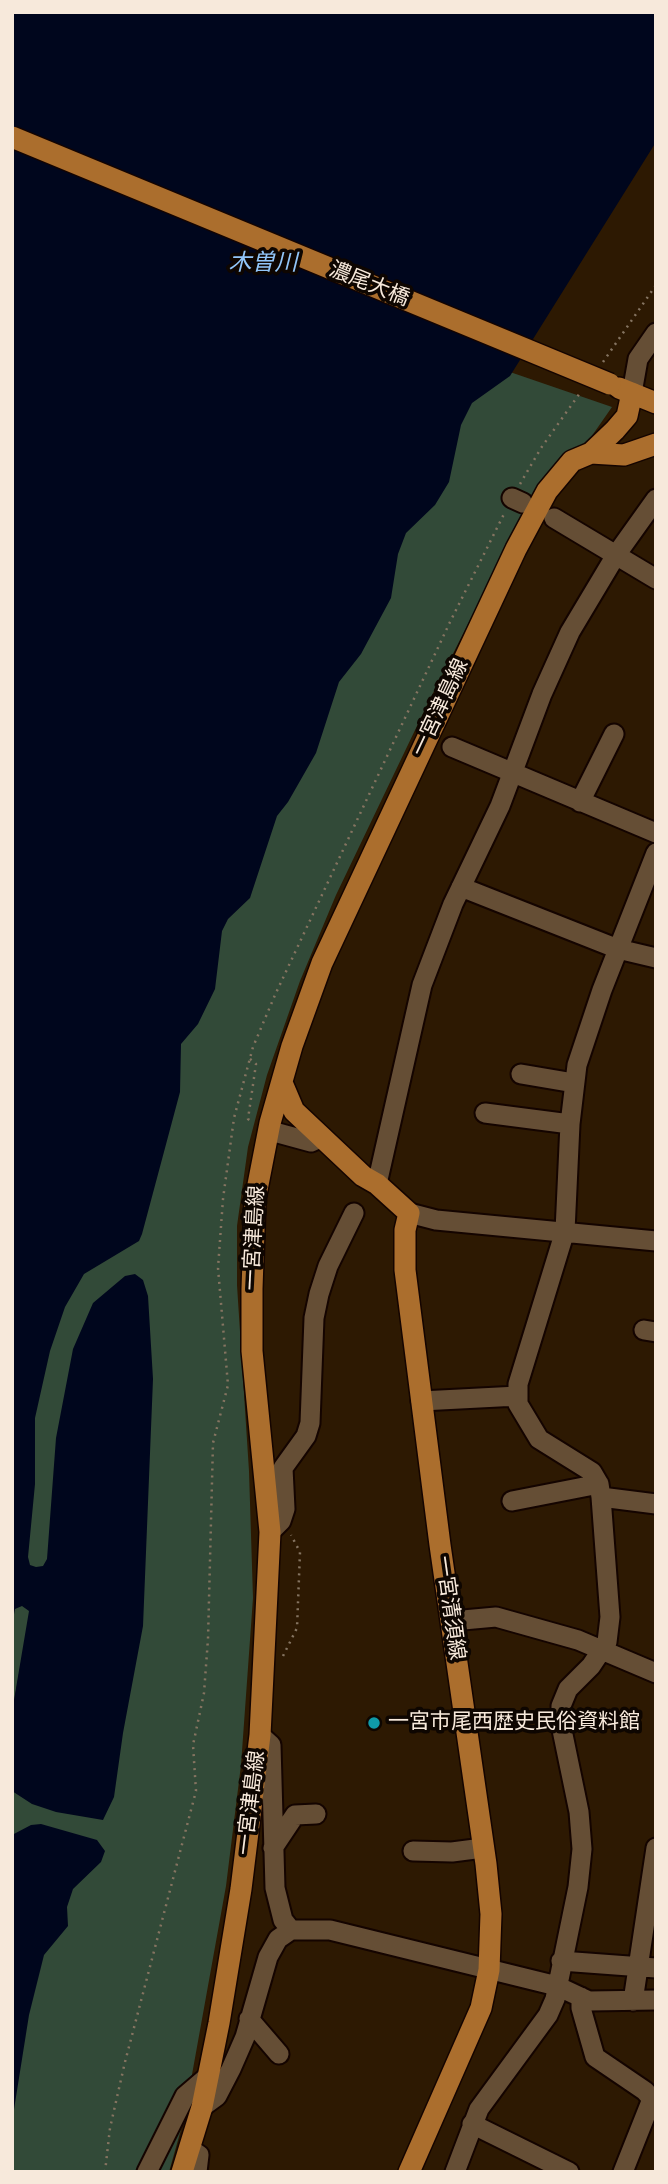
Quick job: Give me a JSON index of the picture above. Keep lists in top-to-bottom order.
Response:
{
  "streets": {
    "main road": ["濃尾大橋", "一宮津島線", "一宮清須線"]
  },
  "crossings": [
    ["濃尾大橋", "一宮津島線"]
  ],
  "water": ["木曽川"],
  "places": ["一宮市尾西歴史民俗資料館"]
}
